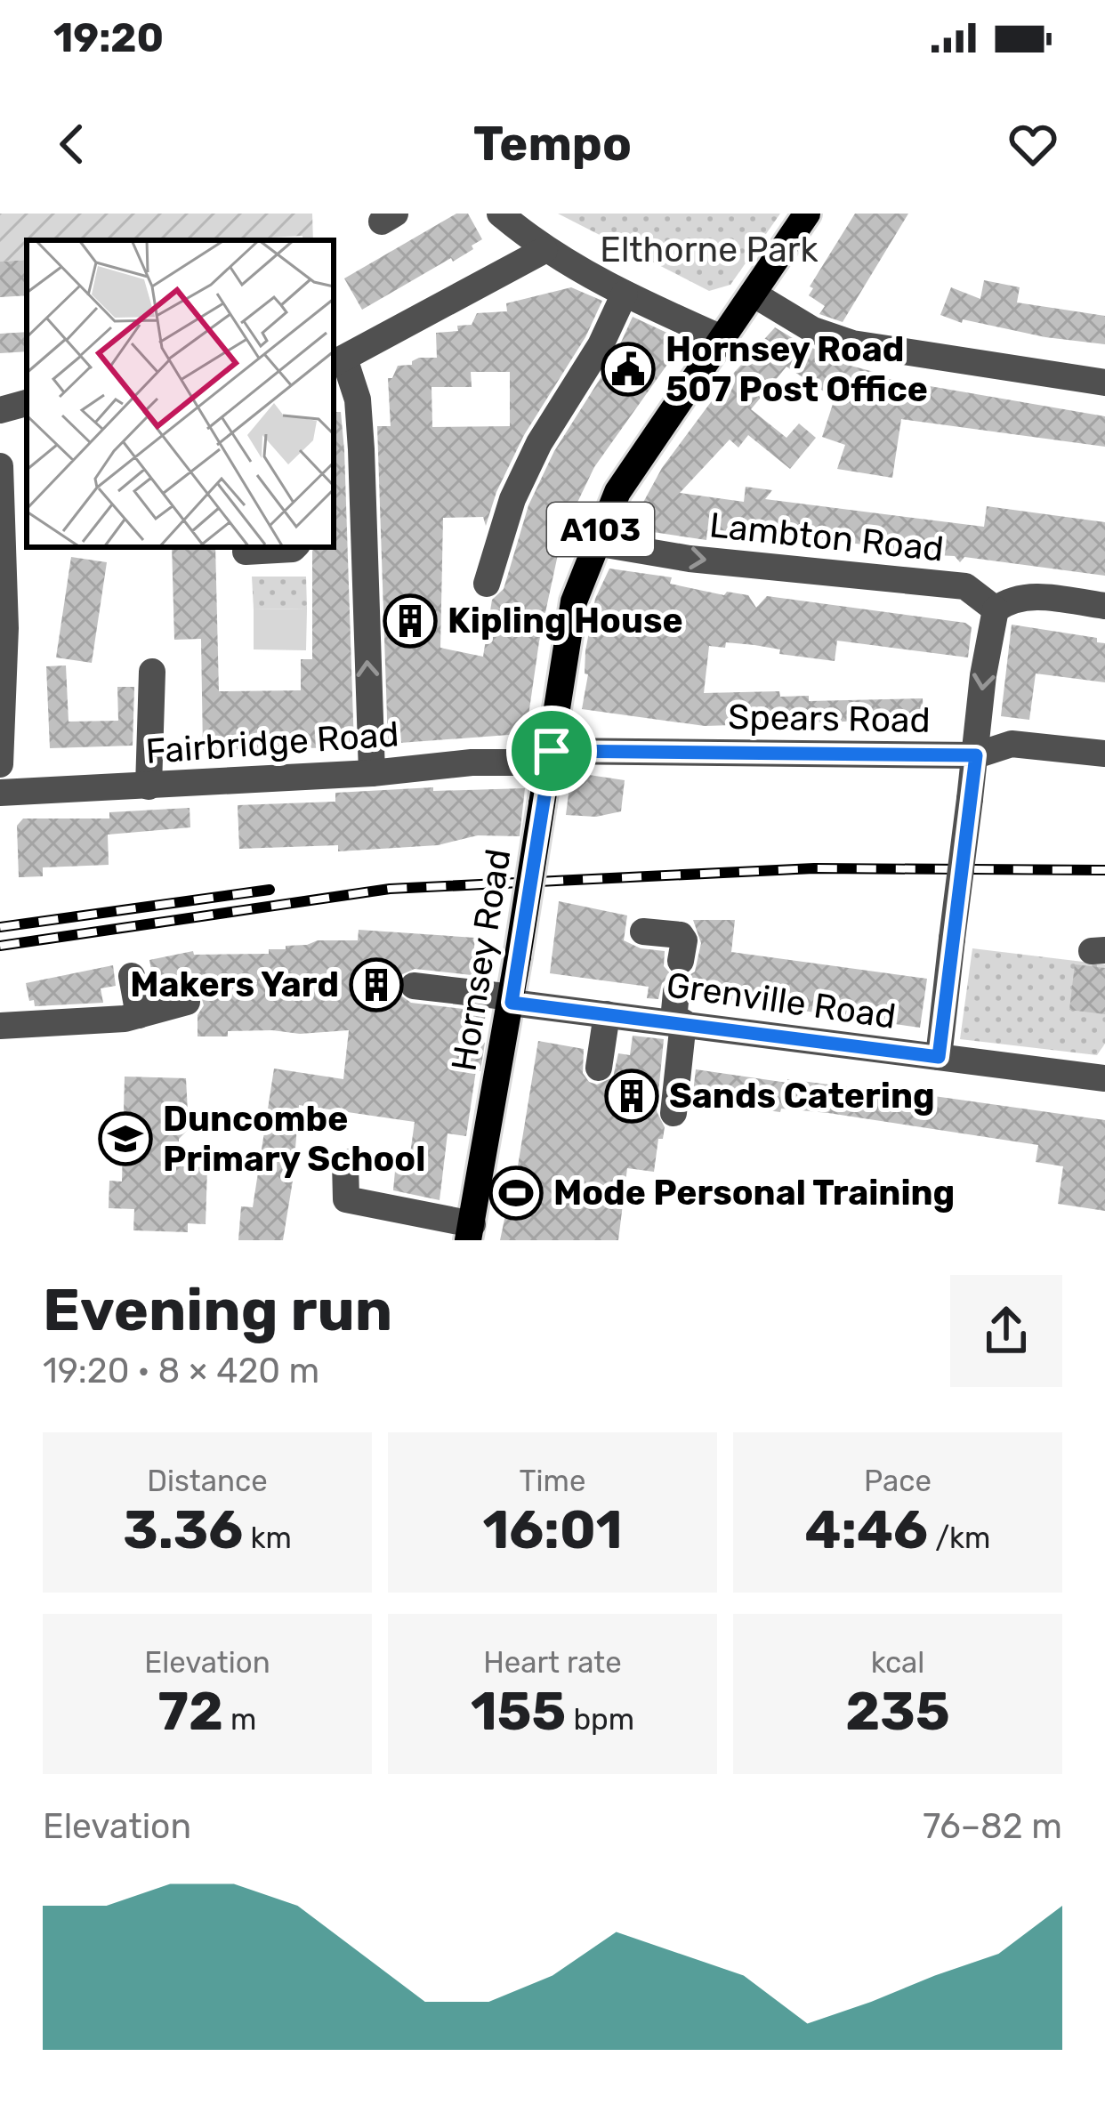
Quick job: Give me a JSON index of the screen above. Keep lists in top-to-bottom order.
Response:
{
  "streets": {
    "main road": ["A103", "Hornsey Road"],
    "street": [
      "Lambton Road",
      "Spears Road",
      "Fairbridge Road",
      "Grenville Road"
    ]
  },
  "crossings": [
    ["A103", "Hornsey Road"],
    ["Lambton Road", "Hornsey Road"],
    ["Spears Road", "Fairbridge Road"],
    ["Spears Road", "Hornsey Road"],
    ["Fairbridge Road", "Hornsey Road"],
    ["Hornsey Road", "Grenville Road"]
  ],
  "parks": ["Elthorne Park"],
  "places": {
    "public building": ["Hornsey Road 507 Post Office"],
    "building": ["Kipling House", "Makers Yard", "Sands Catering"],
    "school or university": ["Duncombe Primary School"],
    "sports": ["Mode Personal Training"]
  },
  "page": {
    "status": "19:20",
    "header": "Tempo",
    "heading": ["Evening run", "19:20 · 8 × 420 m"],
    "stats": [
      ["Distance", "3.36 km"],
      ["Time", "16:01"],
      ["Pace", "4:46 /km"],
      ["Elevation", "72 m"],
      ["Heart rate", "155 bpm"],
      ["kcal", "235"]
    ],
    "chart": ["Elevation", "76–82 m"]
  }
}
